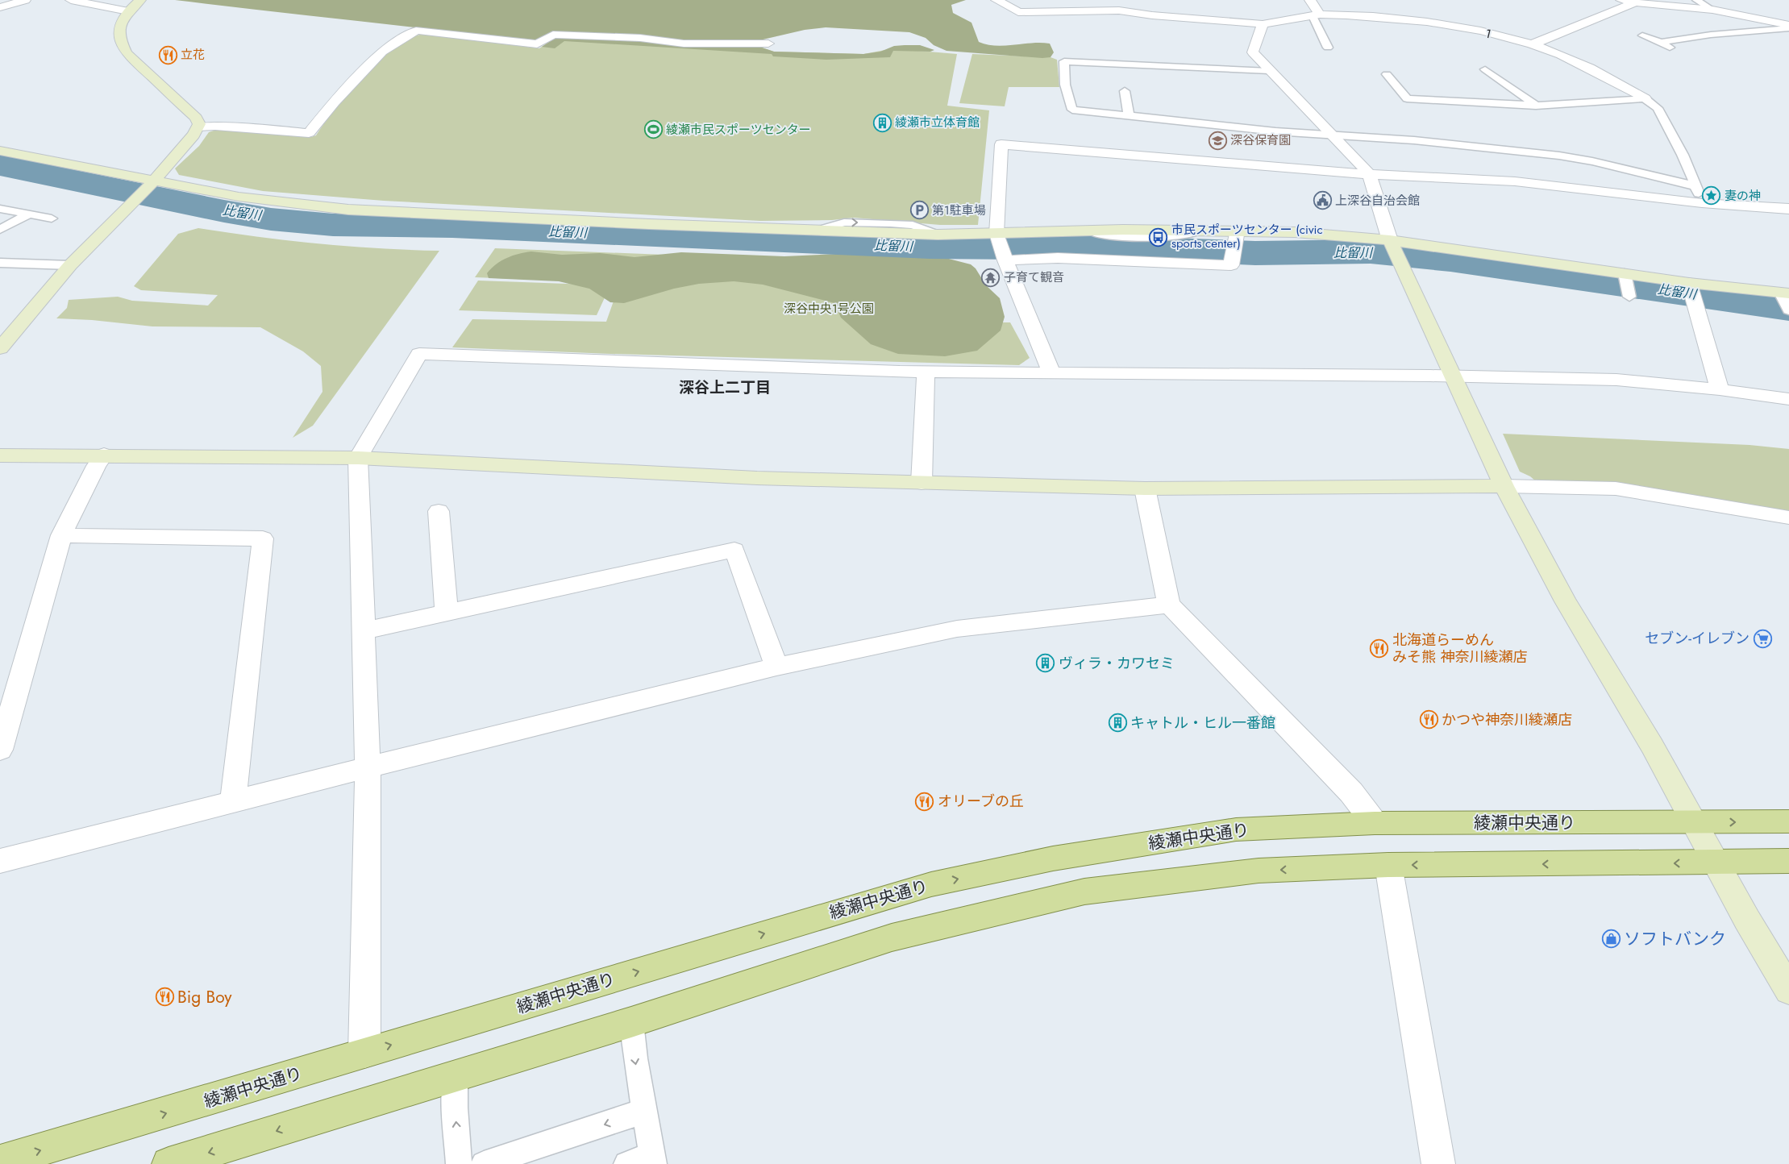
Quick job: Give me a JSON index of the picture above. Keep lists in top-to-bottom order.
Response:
{
  "streets": {
    "main road": ["綾瀬中央通り"],
    "street": ["1"]
  },
  "districts": ["深谷上二丁目"],
  "water": ["比留川"],
  "parks": ["深谷中央1号公園"],
  "places": {
    "restaurant": [
      "立花",
      "北海道らーめん みそ熊 神奈川綾瀬店",
      "かつや神奈川綾瀬店",
      "オリーブの丘",
      "Big Boy"
    ],
    "building": ["綾瀬市立体育館", "ヴィラ・カワセミ", "キャトル・ヒル一番館"],
    "sports": ["綾瀬市民スポーツセンター"],
    "school or university": ["深谷保育園"],
    "place": ["妻の神"],
    "public building": ["上深谷自治会館"],
    "parking": ["第1駐車場"],
    "bus stop": ["市民スポーツセンター (civic sports center)"],
    "temple": ["子育て観音"],
    "supermarket": ["セブン-イレブン"],
    "shop": ["ソフトバンク"]
  }
}
